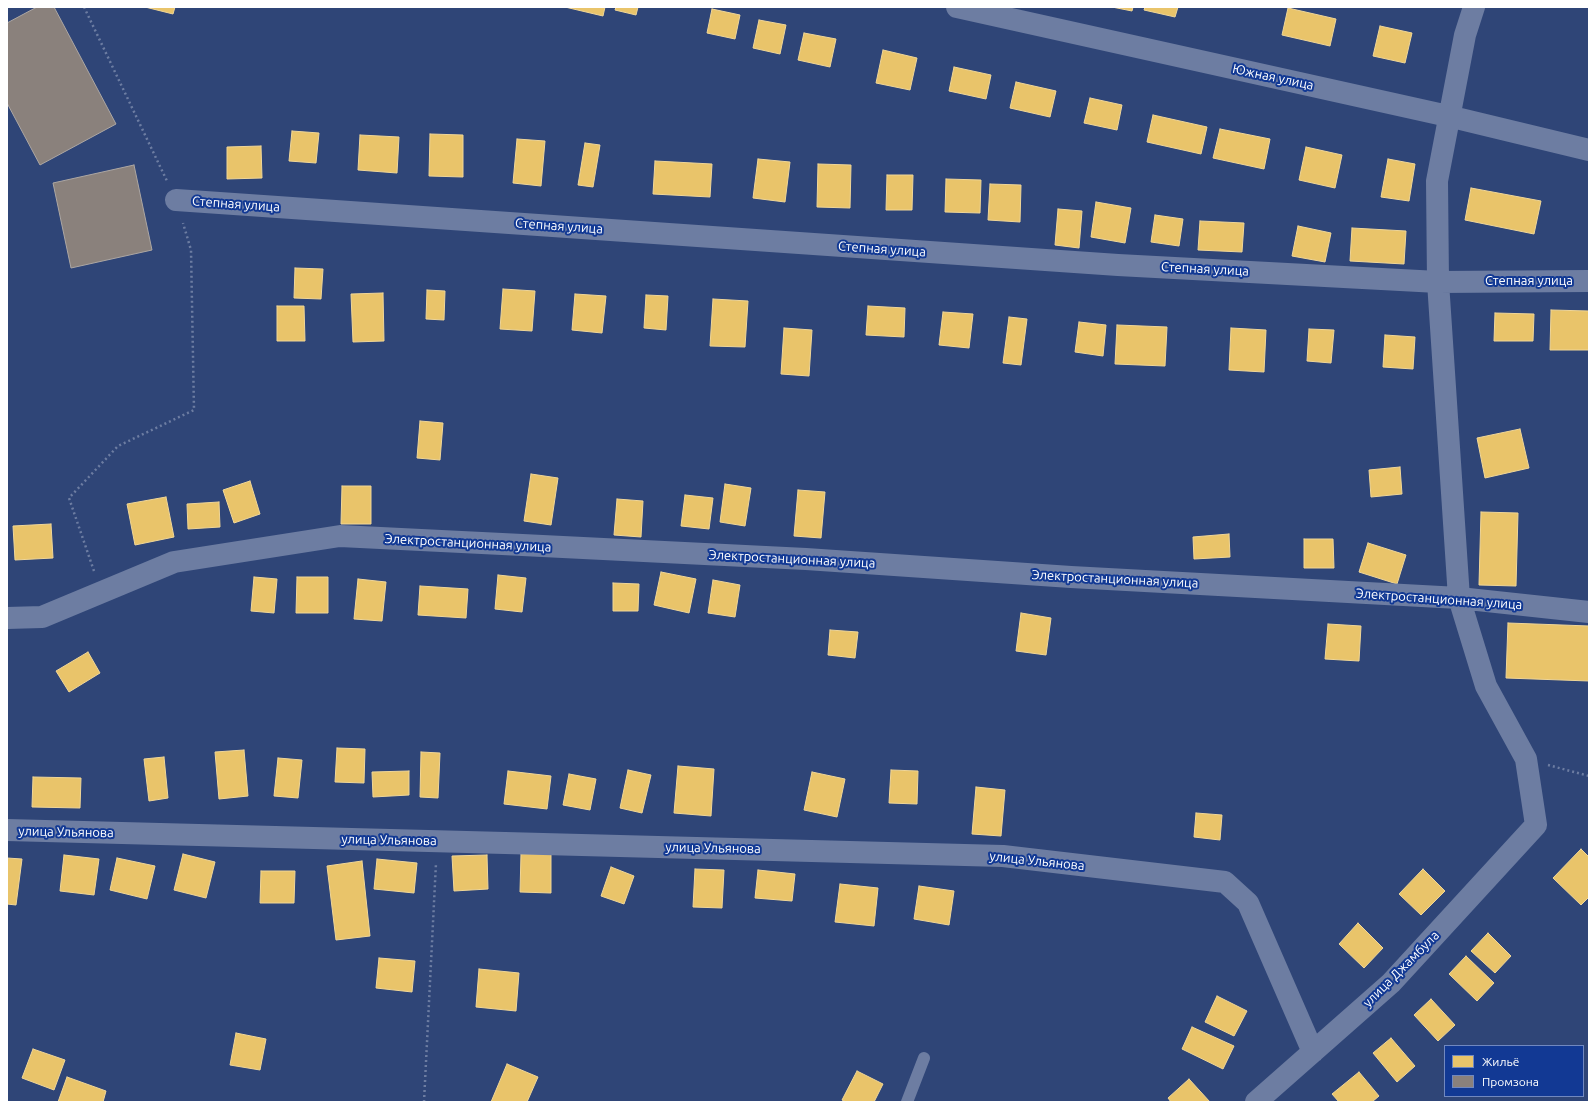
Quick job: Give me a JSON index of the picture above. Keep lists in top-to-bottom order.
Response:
{
  "streets": {
    "street": [
      "Южная улица",
      "Степная улица",
      "Электростанционная улица",
      "улица Ульянова",
      "улица Джамбула"
    ]
  },
  "crossings": [
    ["улица Ульянова", "улица Джамбула"]
  ],
  "legend": ["Жильё", "Промзона"]
}
